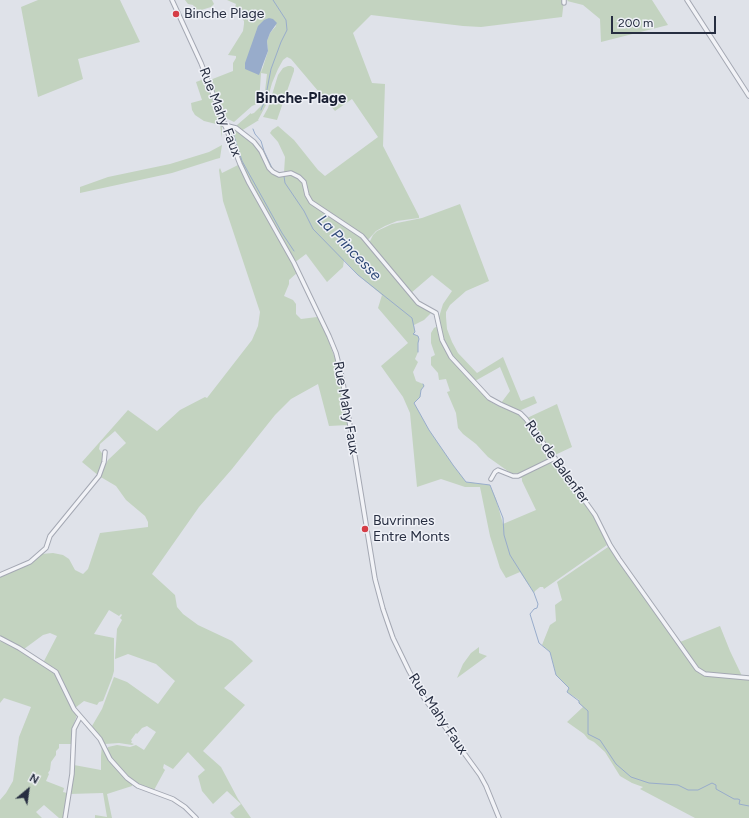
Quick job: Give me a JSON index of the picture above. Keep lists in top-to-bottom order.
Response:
{
  "streets": {
    "street": ["Rue Mahy Faux", "Rue de Balenfer"]
  },
  "crossings": [
    ["Rue Mahy Faux", "Rue de Balenfer"]
  ],
  "districts": ["Binche-Plage"],
  "water": ["La Princesse"],
  "places": ["Binche Plage", "Buvrinnes Entre Monts"],
  "scale_bar": "200 m",
  "north": "top right"
}
